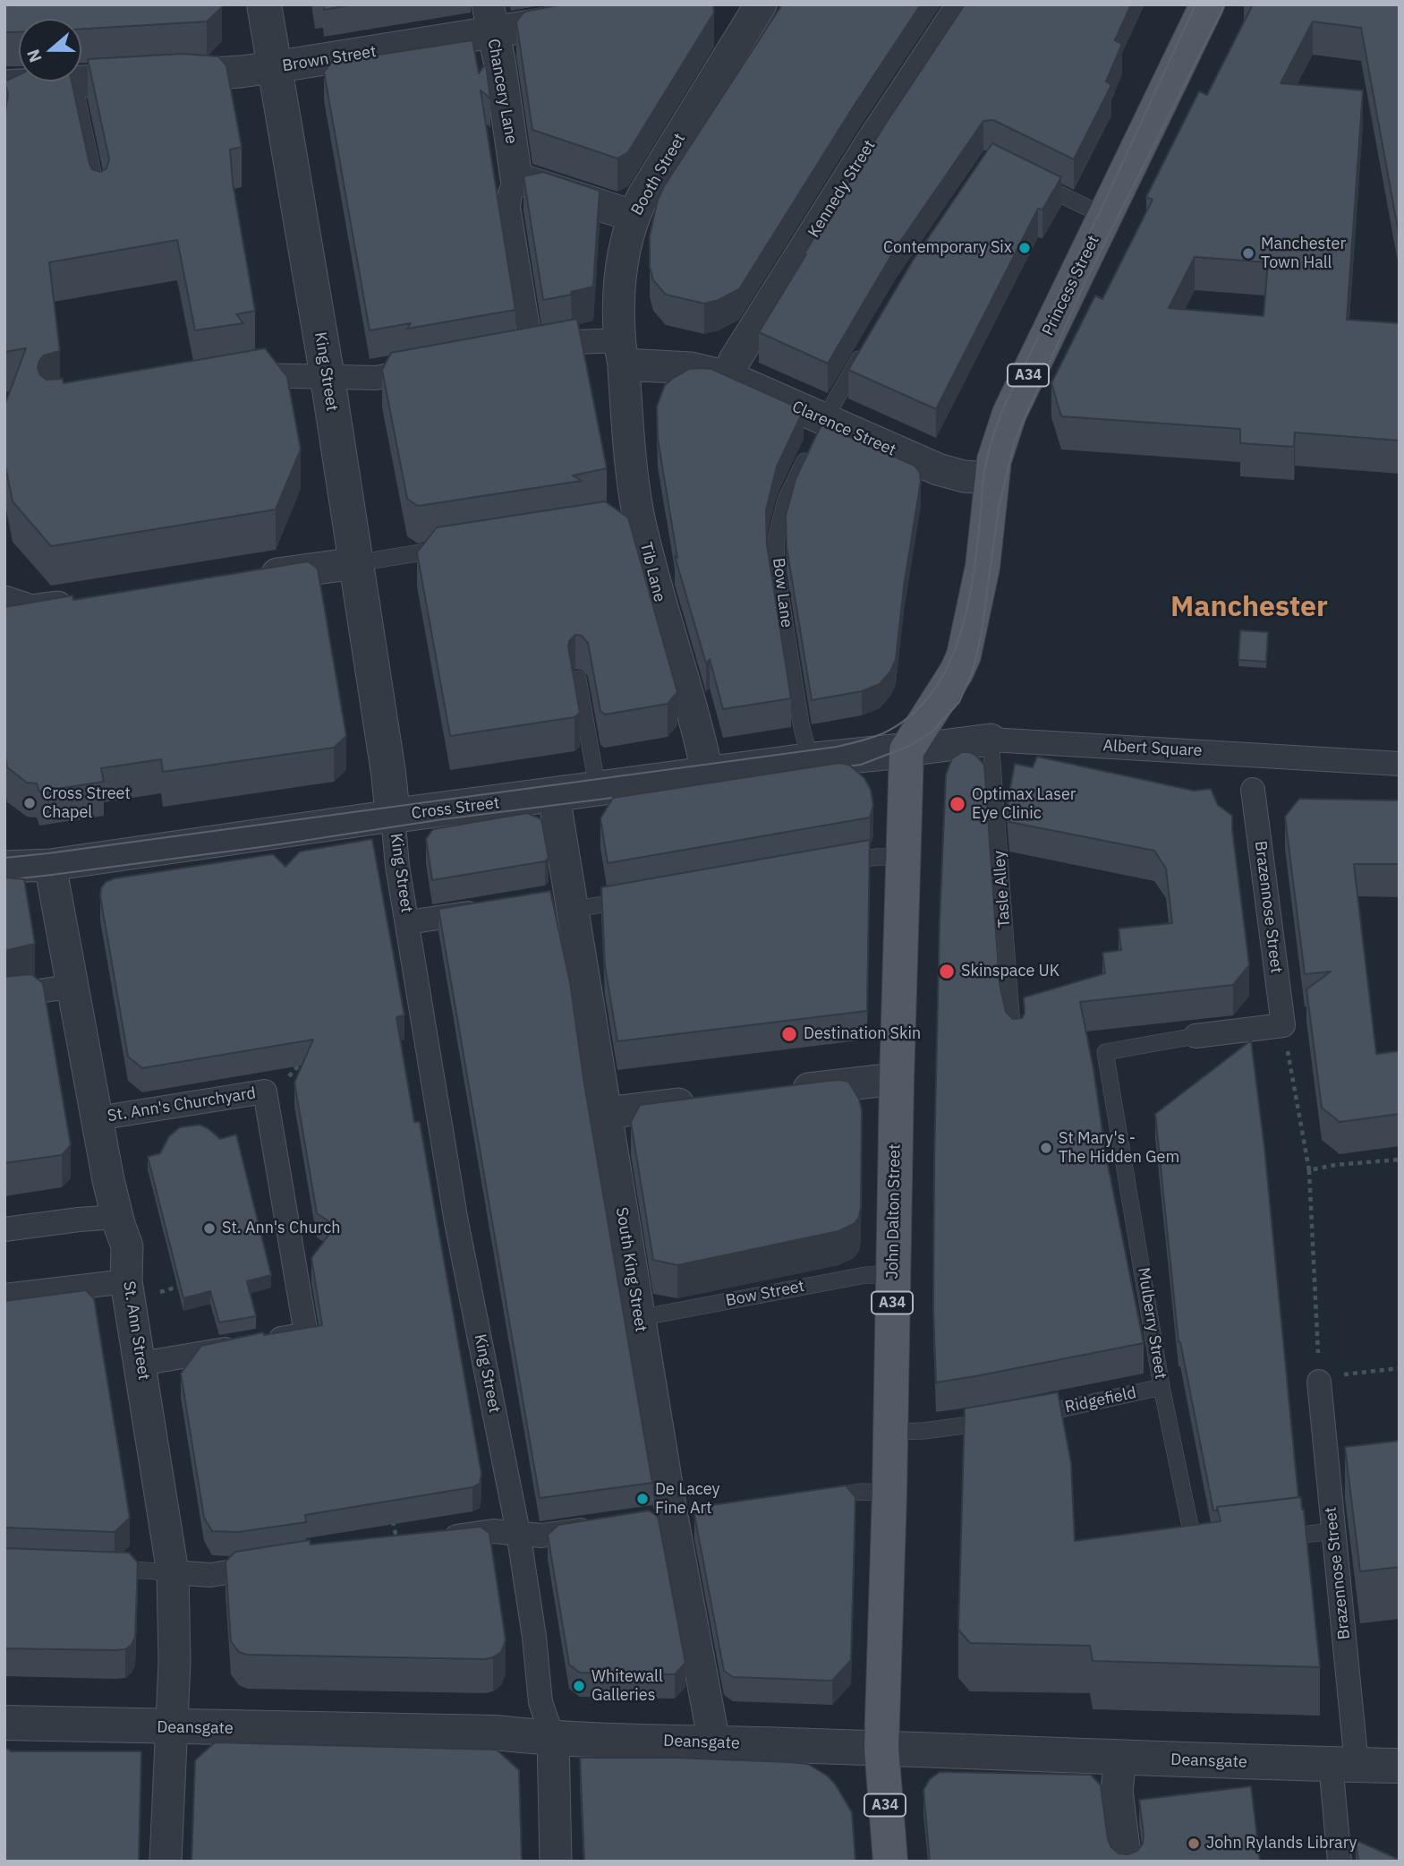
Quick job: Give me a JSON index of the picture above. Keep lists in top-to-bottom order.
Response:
{
  "streets": {
    "main road": ["Princess Street", "A34", "John Dalton Street"],
    "street": [
      "Brown Street",
      "Chancery Lane",
      "Booth Street",
      "Kennedy Street",
      "King Street",
      "Clarence Street",
      "Tib Lane",
      "Albert Square",
      "Cross Street",
      "Brazennose Street",
      "St. Ann's Churchyard",
      "South King Street",
      "St. Ann Street",
      "Deansgate"
    ],
    "lane": [
      "Bow Lane",
      "Tasle Alley",
      "Bow Street",
      "Mulberry Street",
      "Ridgefield"
    ]
  },
  "crossings": [
    ["Brown Street", "Chancery Lane"],
    ["Brown Street", "King Street"],
    ["Booth Street", "Clarence Street"],
    ["Booth Street", "Tib Lane"],
    ["Kennedy Street", "Clarence Street"],
    ["Princess Street", "Clarence Street"],
    ["Princess Street", "Albert Square"],
    ["Princess Street", "Cross Street"],
    ["Princess Street", "John Dalton Street"],
    ["King Street", "Cross Street"],
    ["King Street", "Deansgate"],
    ["A34", "John Dalton Street"],
    ["A34", "Deansgate"],
    ["Clarence Street", "Tib Lane"],
    ["Clarence Street", "Bow Lane"],
    ["Tib Lane", "Cross Street"],
    ["Bow Lane", "Cross Street"],
    ["Albert Square", "Cross Street"],
    ["Albert Square", "Tasle Alley"],
    ["Albert Square", "John Dalton Street"],
    ["Cross Street", "John Dalton Street"],
    ["Cross Street", "South King Street"],
    ["Cross Street", "St. Ann Street"],
    ["Brazennose Street", "Deansgate"],
    ["St. Ann's Churchyard", "St. Ann Street"],
    ["John Dalton Street", "Bow Street"],
    ["John Dalton Street", "Deansgate"],
    ["South King Street", "Bow Street"],
    ["South King Street", "Deansgate"],
    ["Mulberry Street", "Ridgefield"],
    ["St. Ann Street", "Deansgate"]
  ],
  "districts": ["Manchester"],
  "places": [
    "Contemporary Six",
    "Manchester Town Hall",
    "Cross Street Chapel",
    "Optimax Laser Eye Clinic",
    "Skinspace UK",
    "Destination Skin",
    "St Mary's - The Hidden Gem",
    "St. Ann's Church",
    "De Lacey Fine Art",
    "Whitewall Galleries",
    "John Rylands Library"
  ],
  "north": "left"
}
